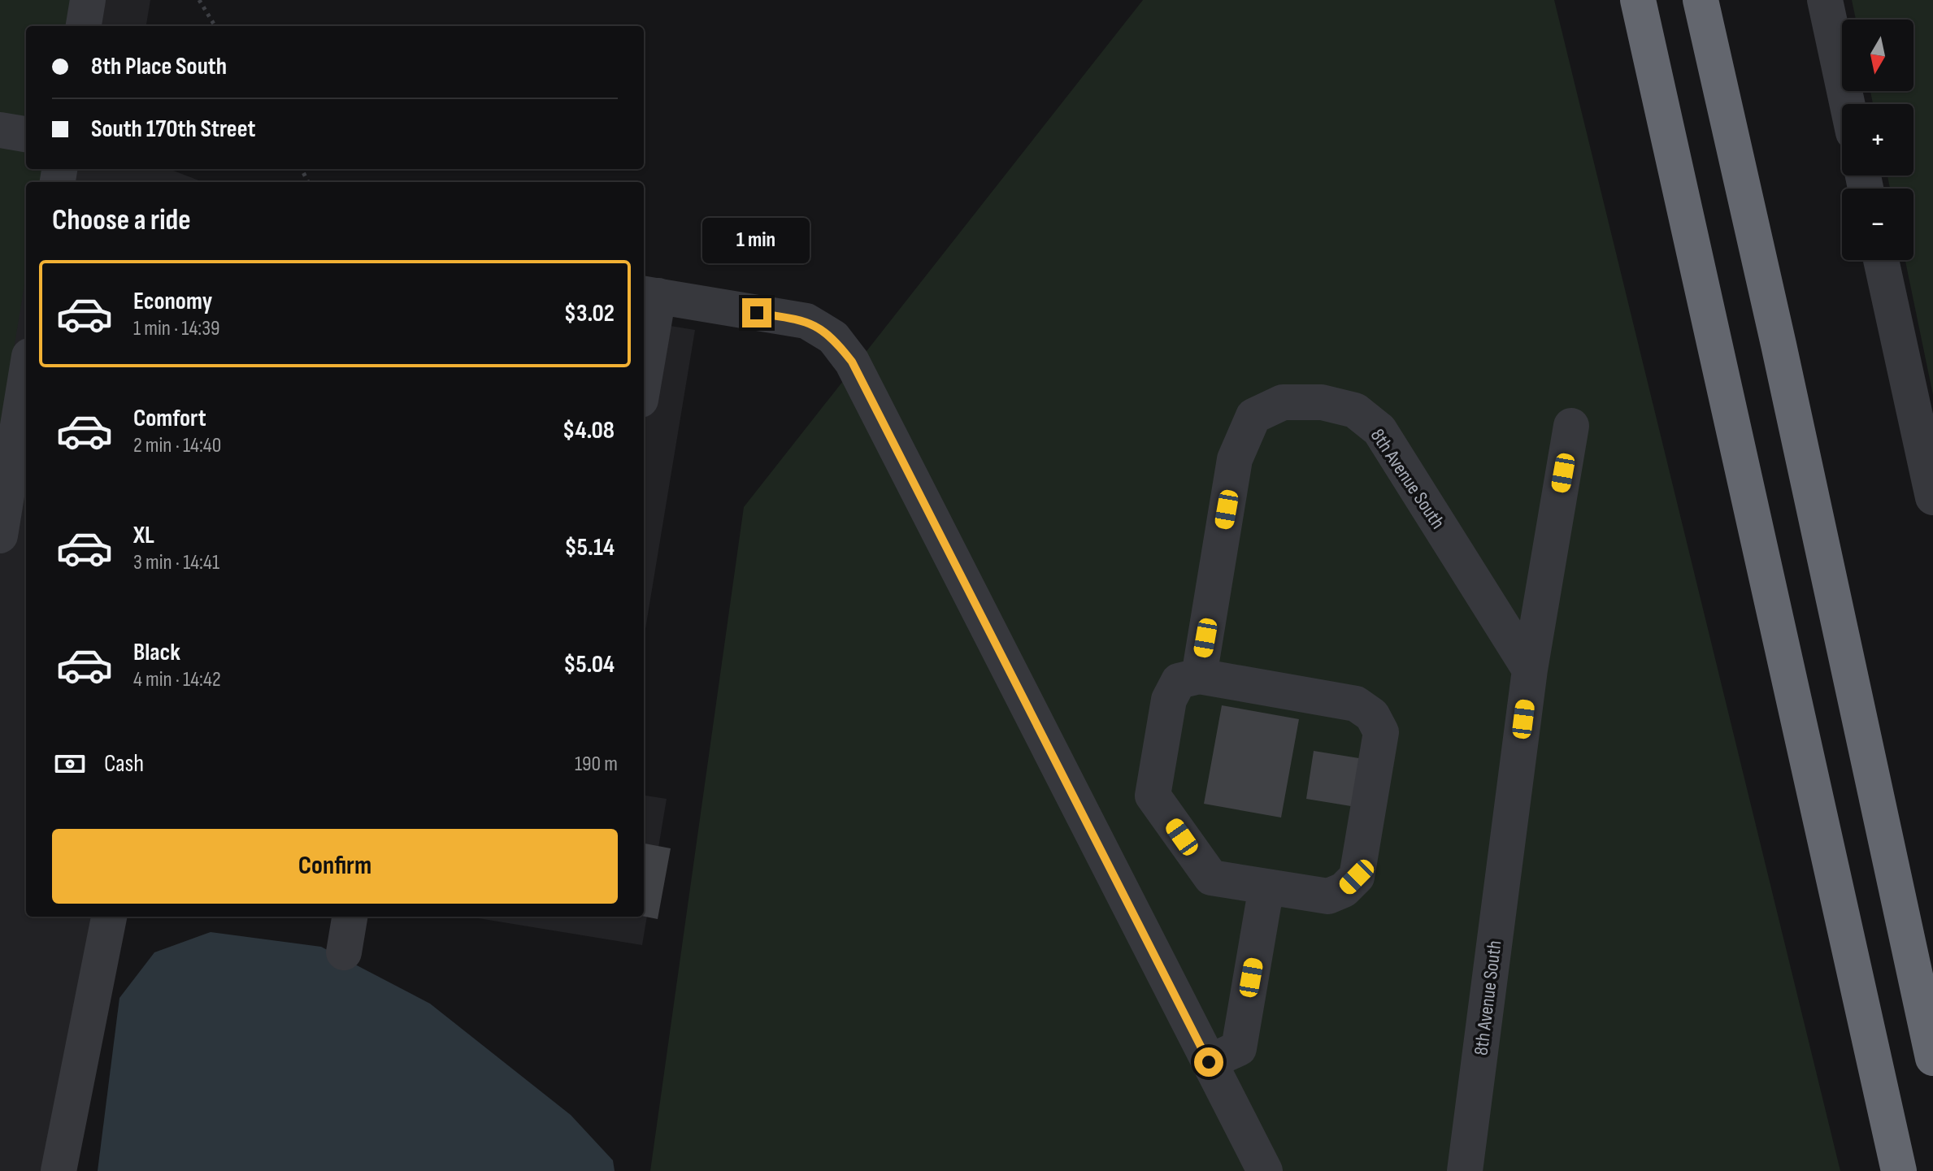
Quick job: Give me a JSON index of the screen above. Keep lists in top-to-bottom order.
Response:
{
  "streets": {
    "street": ["8th Avenue South"]
  },
  "north": "bottom",
  "page": {
    "map_buttons": ["+", "−"],
    "banner": ["8th Place South", "South 170th Street"],
    "heading": "Choose a ride",
    "bubble": "1 min",
    "list": [
      {
        "name": "Economy",
        "note": "1 min · 14:39",
        "value": "$3.02"
      },
      {
        "name": "Comfort",
        "note": "2 min · 14:40",
        "value": "$4.08"
      },
      {
        "name": "XL",
        "note": "3 min · 14:41",
        "value": "$5.14"
      },
      {
        "name": "Black",
        "note": "4 min · 14:42",
        "value": "$5.04"
      }
    ],
    "pay": ["Cash", "190 m"],
    "buttons": "Confirm"
  }
}
